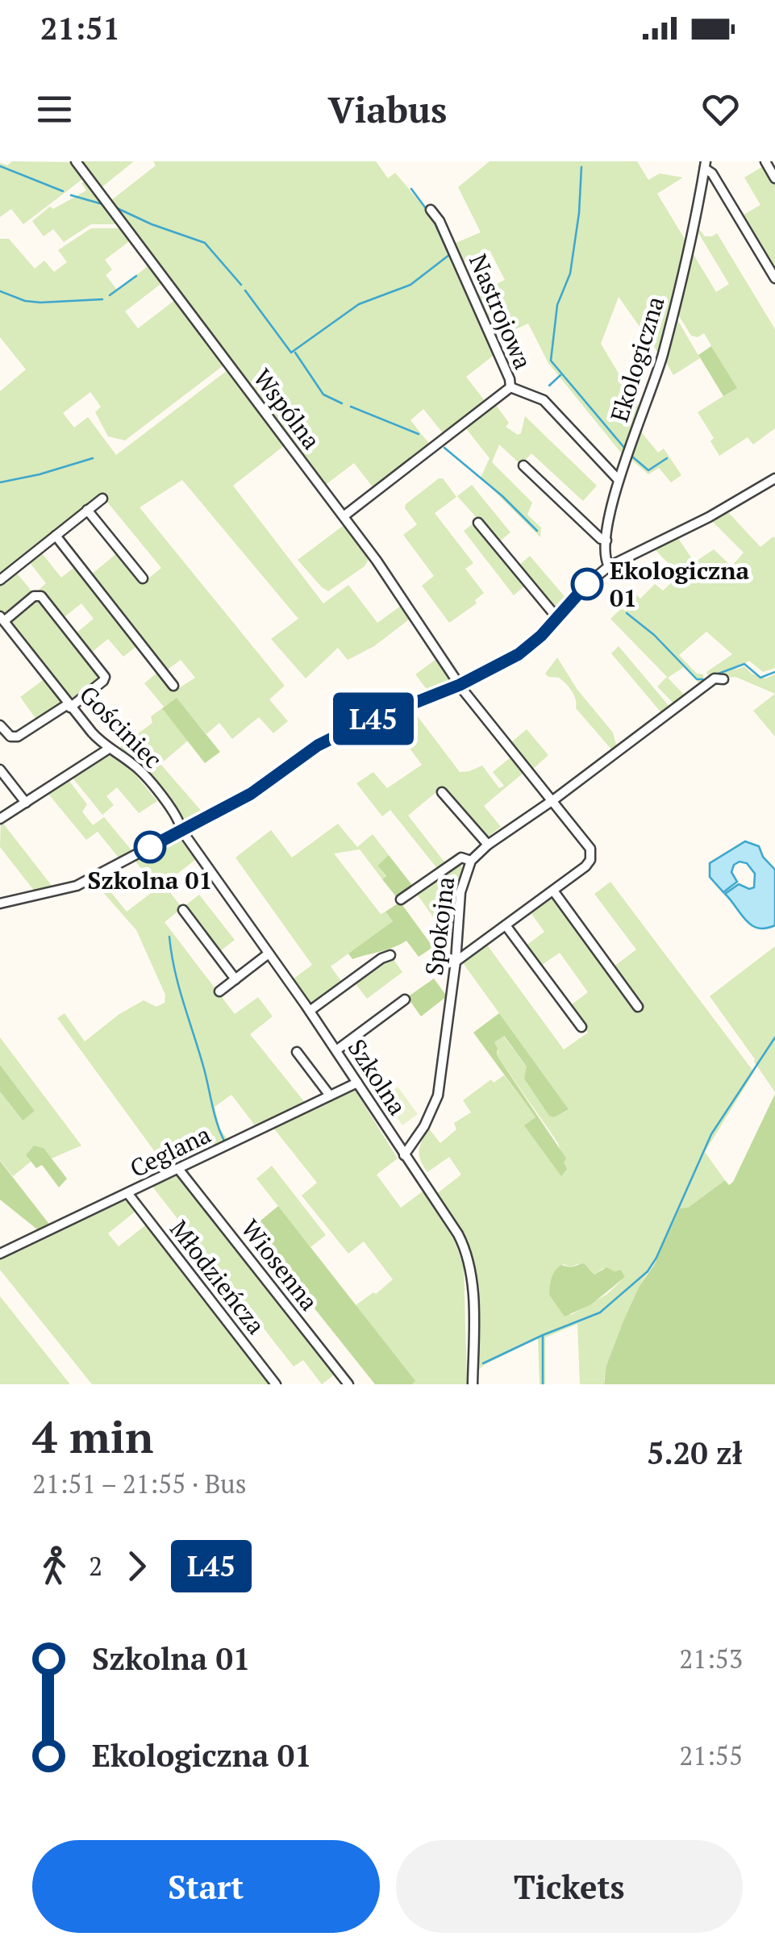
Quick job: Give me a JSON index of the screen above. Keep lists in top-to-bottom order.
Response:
{
  "streets": {
    "street": [
      "Nastrojowa",
      "Ekologiczna",
      "Wspólna",
      "Gościniec",
      "Spokojna",
      "Szkolna",
      "Ceglana",
      "Wiosenna",
      "Młodzieńcza"
    ]
  },
  "crossings": [
    ["Nastrojowa", "Ekologiczna"],
    ["Wspólna", "Spokojna"],
    ["Gościniec", "Szkolna"],
    ["Spokojna", "Szkolna"],
    ["Szkolna", "Ceglana"],
    ["Ceglana", "Wiosenna"],
    ["Ceglana", "Młodzieńcza"]
  ],
  "places": ["Ekologiczna 01", "Szkolna 01"],
  "lines": ["bus line L45"],
  "page": {
    "status": "21:51",
    "header": "Viabus",
    "on_map": "L45",
    "heading": ["4 min", "21:51 – 21:55 · Bus", "5.20 zł"],
    "legs": ["2", "L45"],
    "list": [
      {
        "name": "Szkolna 01",
        "value": "21:53"
      },
      {
        "name": "Ekologiczna 01",
        "value": "21:55"
      }
    ],
    "buttons": ["Start", "Tickets"]
  }
}
